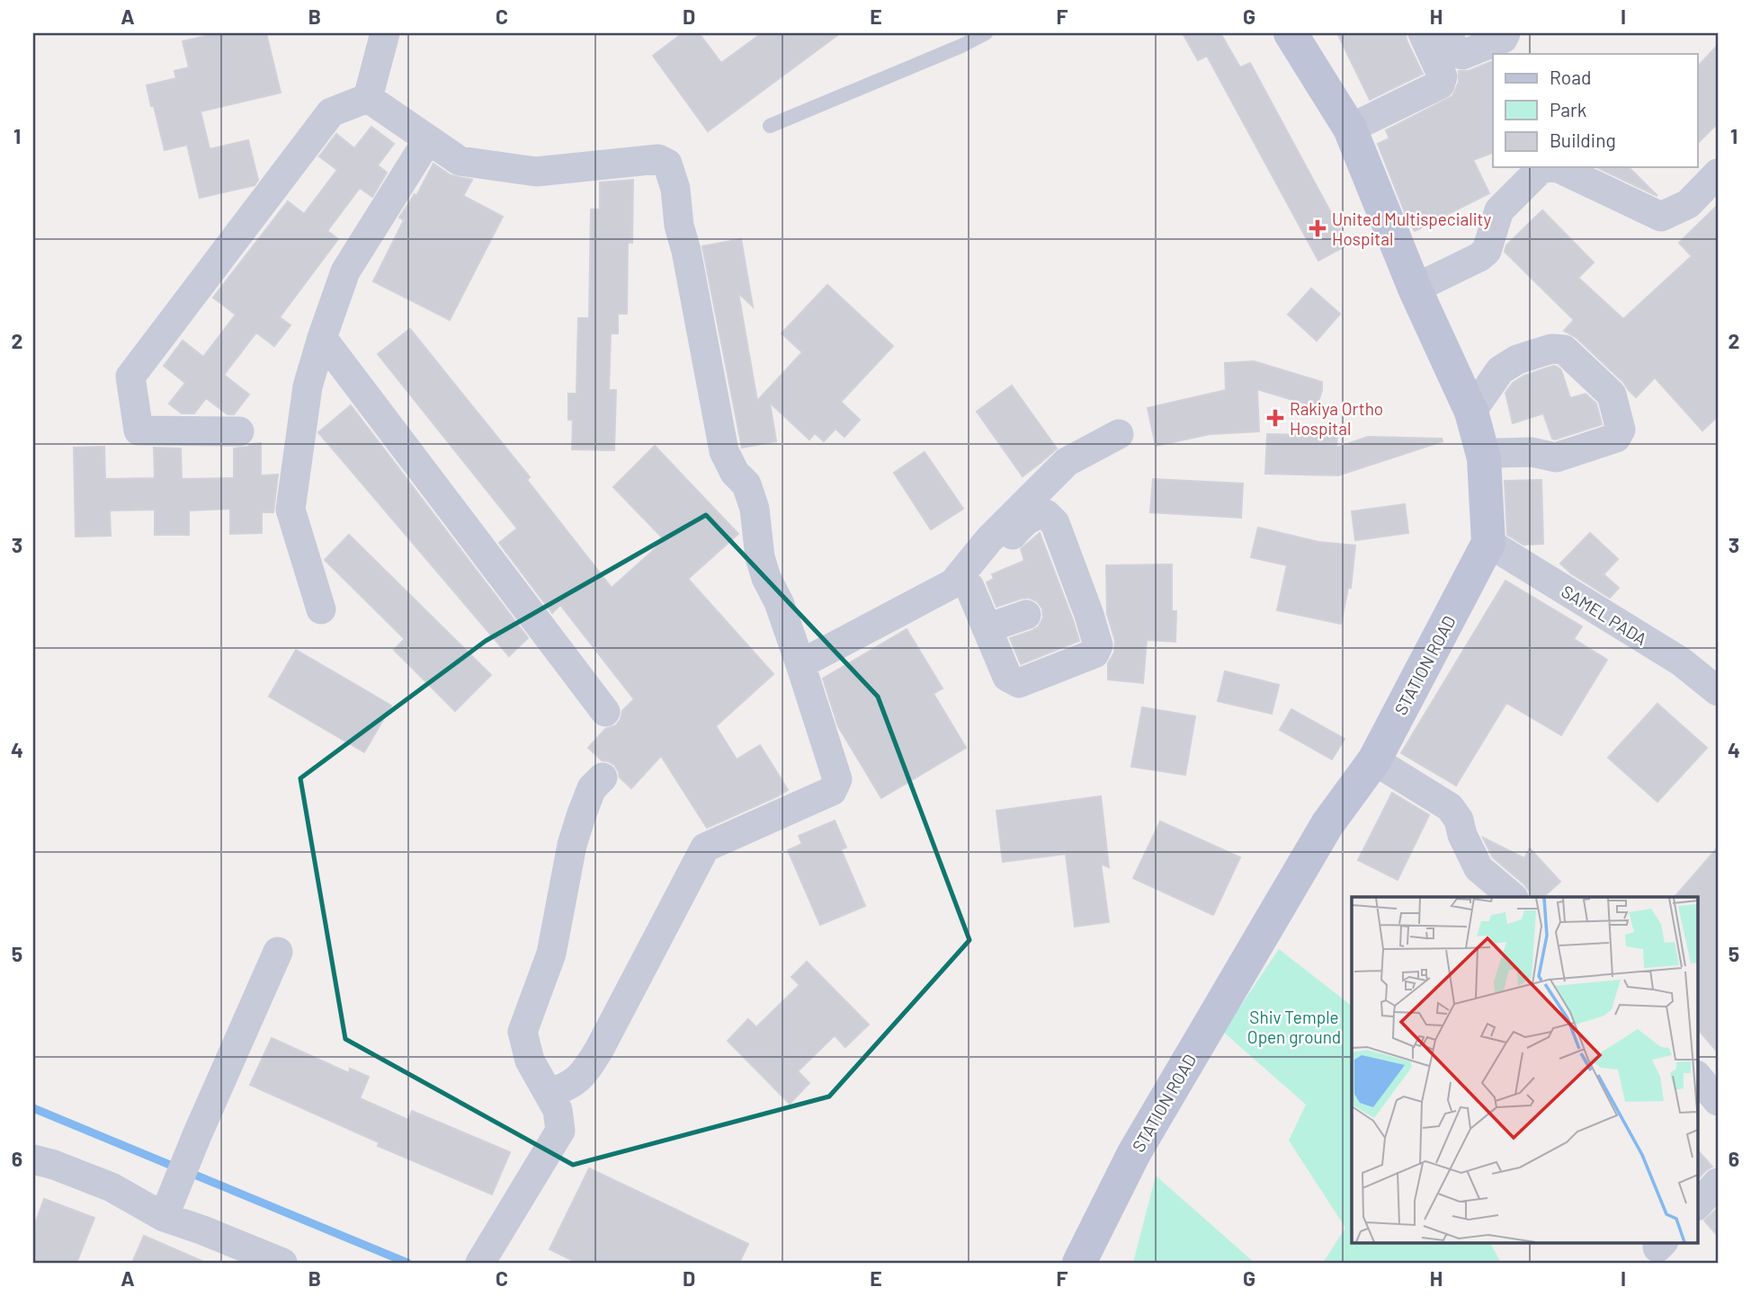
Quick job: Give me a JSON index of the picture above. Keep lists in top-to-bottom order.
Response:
{
  "streets": {
    "main road": ["STATION ROAD"],
    "street": ["SAMEL PADA"]
  },
  "crossings": [
    ["SAMEL PADA", "STATION ROAD"]
  ],
  "parks": ["Shiv Temple Open ground"],
  "places": {
    "health": ["United Multispeciality Hospital", "Rakiya Ortho Hospital"]
  },
  "legend": ["Road", "Park", "Building"],
  "grid": {
    "columns": [
      "A",
      "B",
      "C",
      "D",
      "E",
      "F",
      "G",
      "H",
      "I"
    ],
    "rows": [
      "1",
      "2",
      "3",
      "4",
      "5",
      "6"
    ]
  }
}
